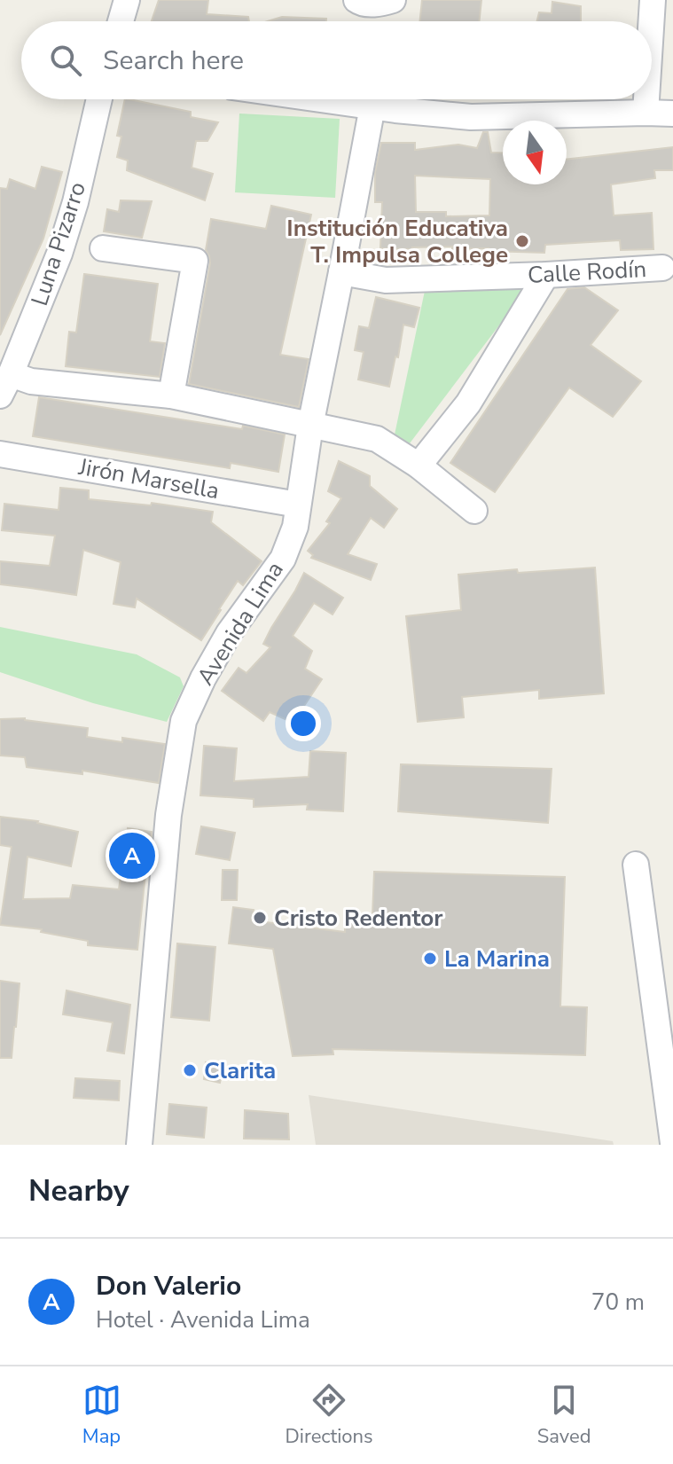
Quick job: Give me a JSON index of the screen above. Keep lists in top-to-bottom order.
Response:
{
  "streets": {
    "street": [
      "Luna Pizarro",
      "Calle Rodín",
      "Jirón Marsella",
      "Avenida Lima"
    ]
  },
  "crossings": [
    ["Calle Rodín", "Avenida Lima"],
    ["Jirón Marsella", "Avenida Lima"]
  ],
  "places": [
    "Institución Educativa T. Impulsa College",
    "Cristo Redentor",
    "La Marina",
    "Clarita"
  ],
  "north": "bottom",
  "page": {
    "search": "Search here",
    "pins": "A",
    "heading": "Nearby",
    "list": [
      {
        "mark": "A",
        "name": "Don Valerio",
        "note": "Hotel · Avenida Lima",
        "value": "70 m"
      }
    ],
    "nav": ["Map", "Directions", "Saved"]
  }
}
